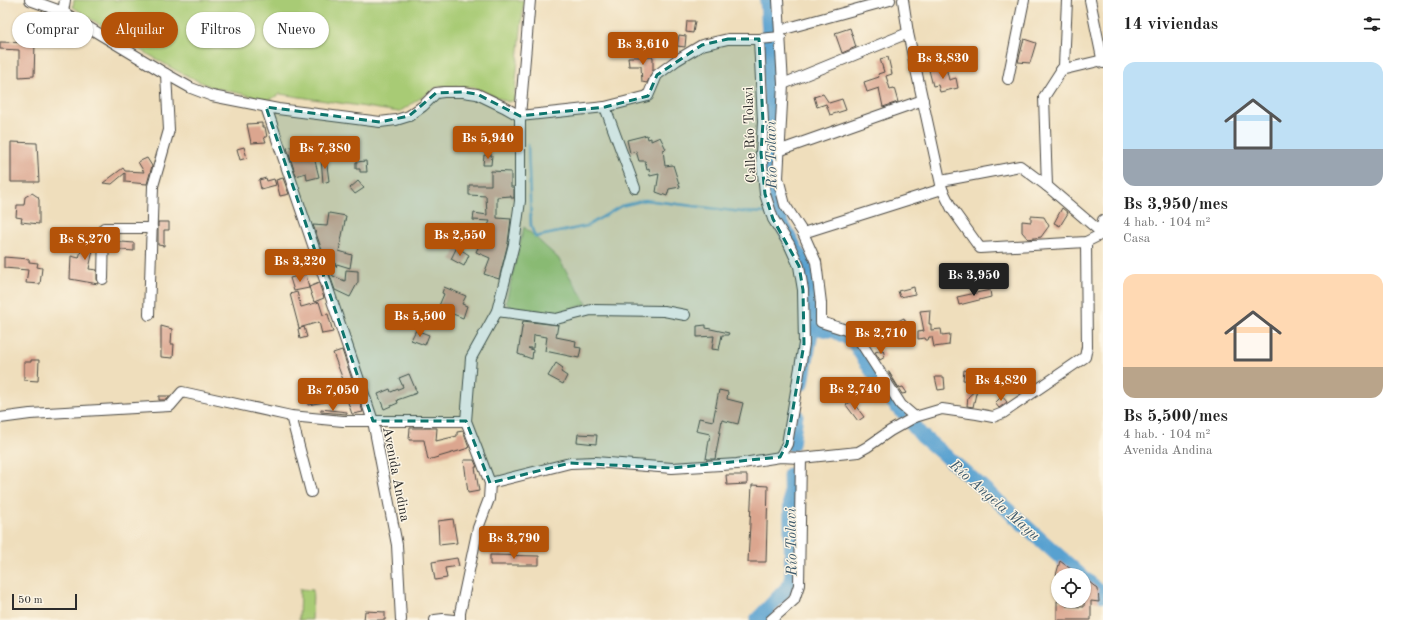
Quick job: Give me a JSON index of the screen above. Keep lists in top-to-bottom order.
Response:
{
  "streets": {
    "street": ["Calle Río Tolavi", "Avenida Andina"]
  },
  "water": ["Río Tolavi", "Río Angela Mayu"],
  "scale_bar": "50 m",
  "page": {
    "heading": "14 viviendas",
    "chip": [
      "Comprar",
      "Alquilar",
      "Filtros",
      "Nuevo"
    ],
    "price": [
      "Bs 3,610",
      "Bs 3,830",
      "Bs 5,940",
      "Bs 7,380",
      "Bs 2,550",
      "Bs 8,270",
      "Bs 3,220",
      "Bs 3,950",
      "Bs 5,500",
      "Bs 2,710",
      "Bs 4,820",
      "Bs 2,740",
      "Bs 7,050",
      "Bs 3,790"
    ],
    "list": [
      {
        "name": "Bs 3,950/mes",
        "note": "4 hab. · 104 m² · Casa"
      },
      {
        "name": "Bs 5,500/mes",
        "note": "4 hab. · 104 m² · Avenida Andina"
      }
    ],
    "scale": "50 m"
  }
}
